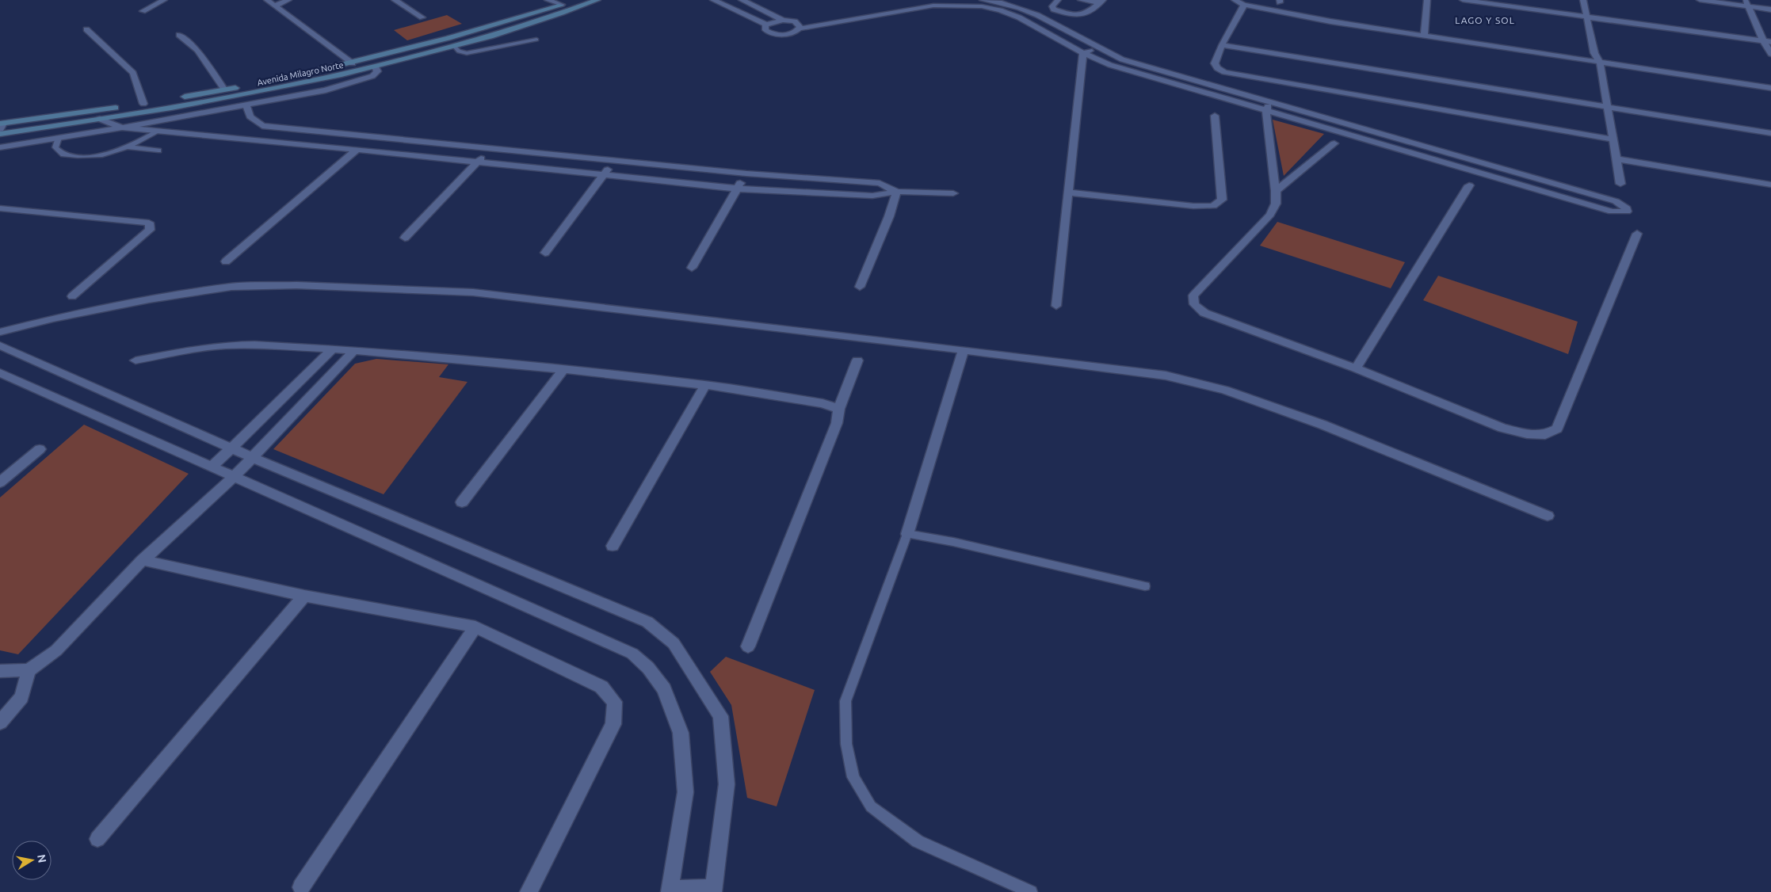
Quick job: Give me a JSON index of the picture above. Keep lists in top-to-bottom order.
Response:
{
  "streets": {
    "main road": ["Avenida Milagro Norte"]
  },
  "districts": ["LAGO Y SOL"],
  "north": "right"
}
